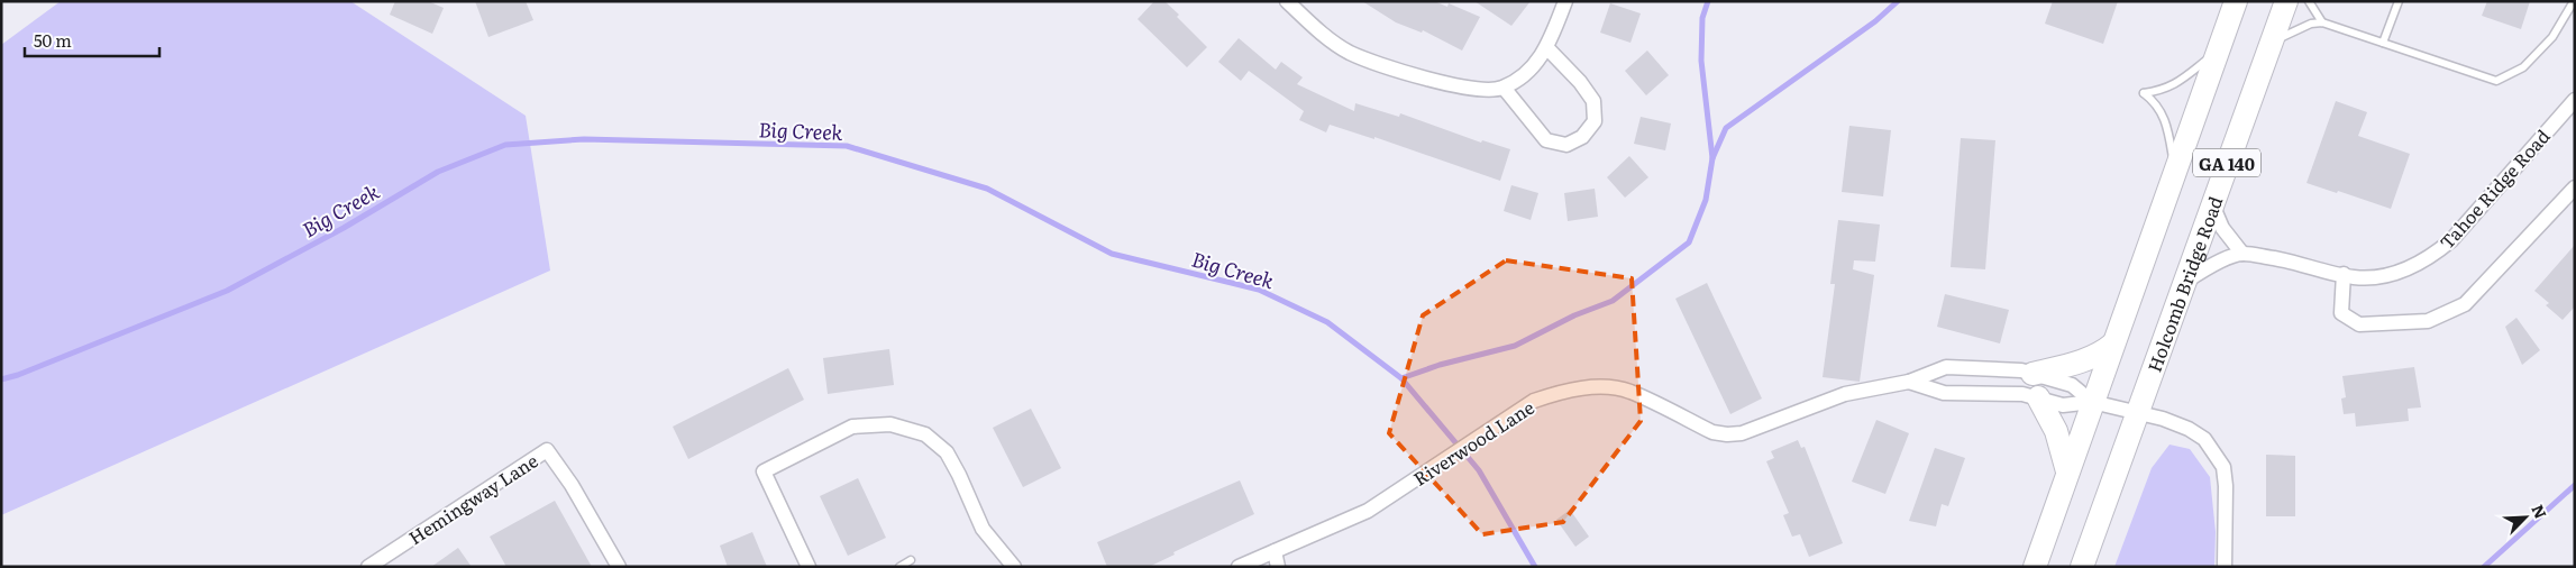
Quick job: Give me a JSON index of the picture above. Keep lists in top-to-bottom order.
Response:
{
  "streets": {
    "main road": ["GA 140", "Holcomb Bridge Road"],
    "street": ["Tahoe Ridge Road", "Riverwood Lane", "Hemingway Lane"]
  },
  "crossings": [
    ["GA 140", "Riverwood Lane"]
  ],
  "water": ["Big Creek"],
  "scale_bar": "50 m",
  "north": "top right"
}
